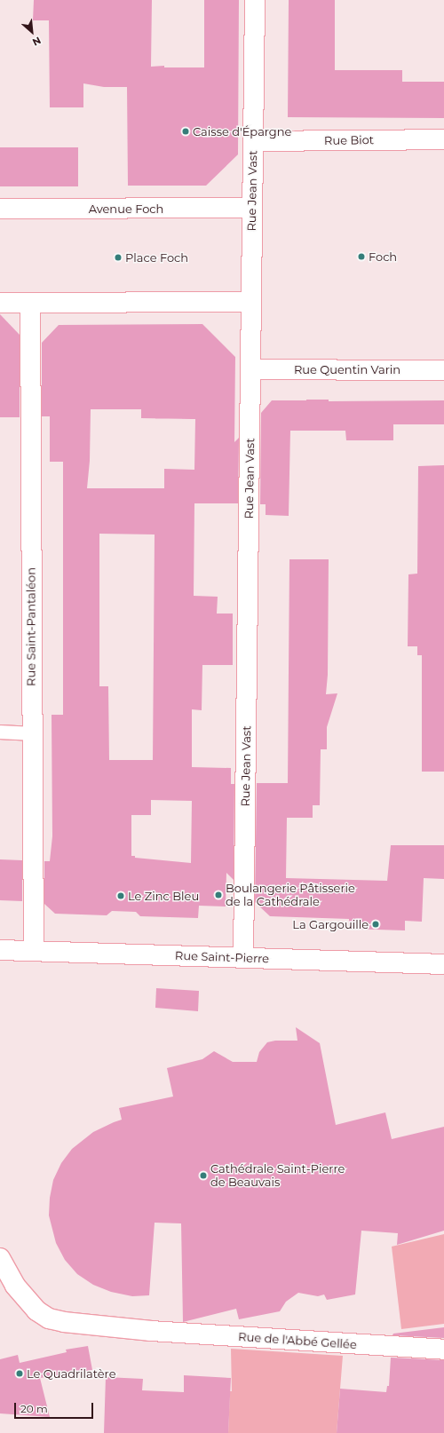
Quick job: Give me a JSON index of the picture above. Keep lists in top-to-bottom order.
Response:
{
  "streets": {
    "street": [
      "Rue Biot",
      "Rue Jean Vast",
      "Avenue Foch",
      "Rue Quentin Varin",
      "Rue Saint-Pantaléon",
      "Rue Saint-Pierre",
      "Rue de l'Abbé Gellée"
    ]
  },
  "crossings": [
    ["Rue Biot", "Rue Jean Vast"],
    ["Rue Jean Vast", "Avenue Foch"],
    ["Rue Jean Vast", "Rue Quentin Varin"],
    ["Rue Jean Vast", "Rue Saint-Pierre"],
    ["Rue Saint-Pantaléon", "Rue Saint-Pierre"]
  ],
  "places": [
    "Caisse d'Épargne",
    "Foch",
    "Place Foch",
    "Boulangerie Pâtisserie de la Cathédrale",
    "Le Zinc Bleu",
    "La Gargouille",
    "Cathédrale Saint-Pierre de Beauvais",
    "Le Quadrilatère"
  ],
  "scale_bar": "20 m",
  "north": "bottom right"
}
